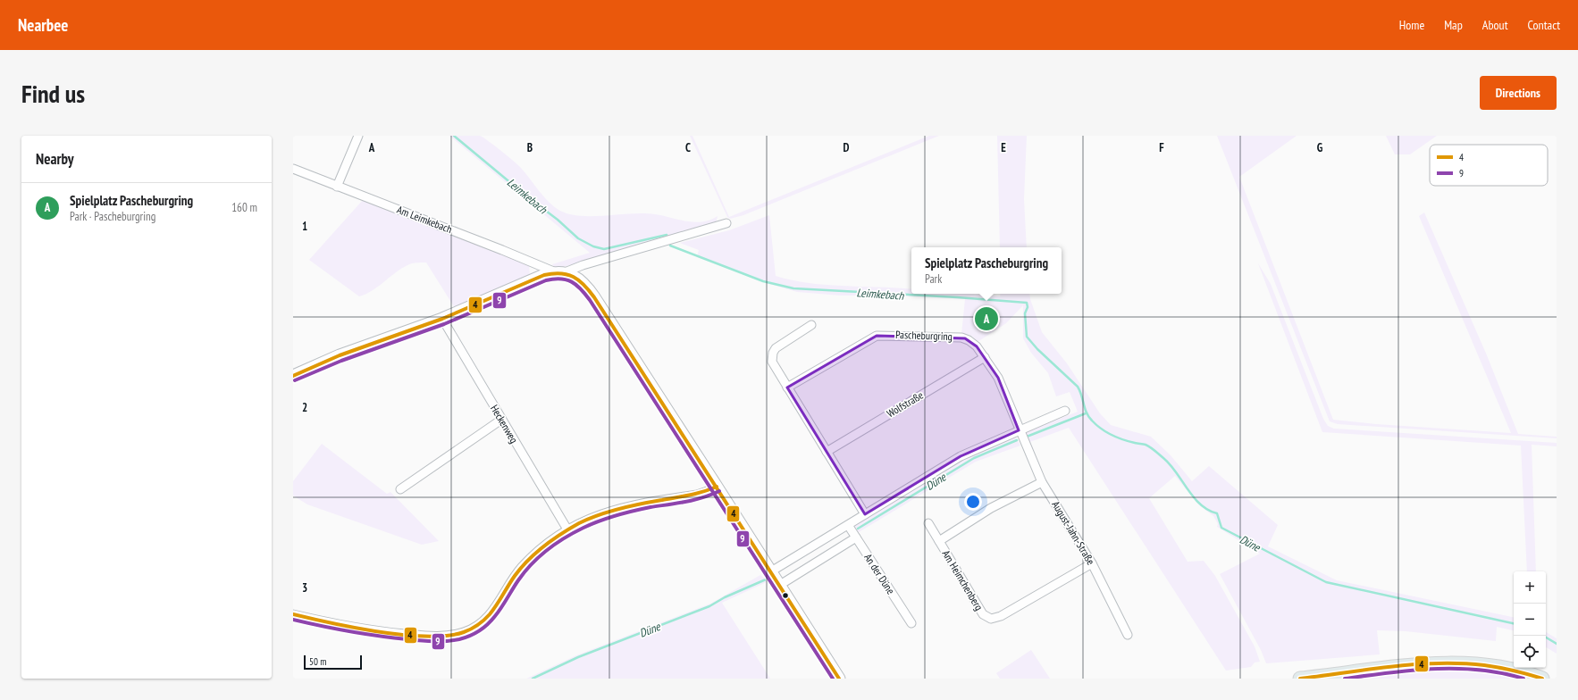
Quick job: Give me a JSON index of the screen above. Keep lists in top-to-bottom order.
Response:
{
  "streets": {
    "street": [
      "Am Leimkebach",
      "Pascheburgring",
      "Wolfstraße",
      "Heckenweg",
      "August-Jahn-Straße",
      "An der Düne",
      "Am Heimchenberg"
    ]
  },
  "crossings": [
    ["Pascheburgring", "Wolfstraße"],
    ["Pascheburgring", "August-Jahn-Straße"],
    ["August-Jahn-Straße", "Am Heimchenberg"]
  ],
  "water": ["Leimkebach", "Düne"],
  "lines": ["transit line 4", "transit line 9"],
  "legend": ["4", "9"],
  "scale_bar": "50 m",
  "page": {
    "header": "Nearbee",
    "nav": [
      "Home",
      "Map",
      "About",
      "Contact"
    ],
    "buttons": "Directions",
    "title": "Find us",
    "heading": "Nearby",
    "list": [
      {
        "mark": "A",
        "name": "Spielplatz Pascheburgring",
        "note": "Park · Pascheburgring",
        "value": "160 m"
      }
    ],
    "popup": ["Spielplatz Pascheburgring", "Park"],
    "pins": "A",
    "map_buttons": ["+", "−"],
    "scale": "50 m"
  },
  "grid": {
    "columns": [
      "A",
      "B",
      "C",
      "D",
      "E",
      "F",
      "G"
    ],
    "rows": ["1", "2", "3"]
  }
}
